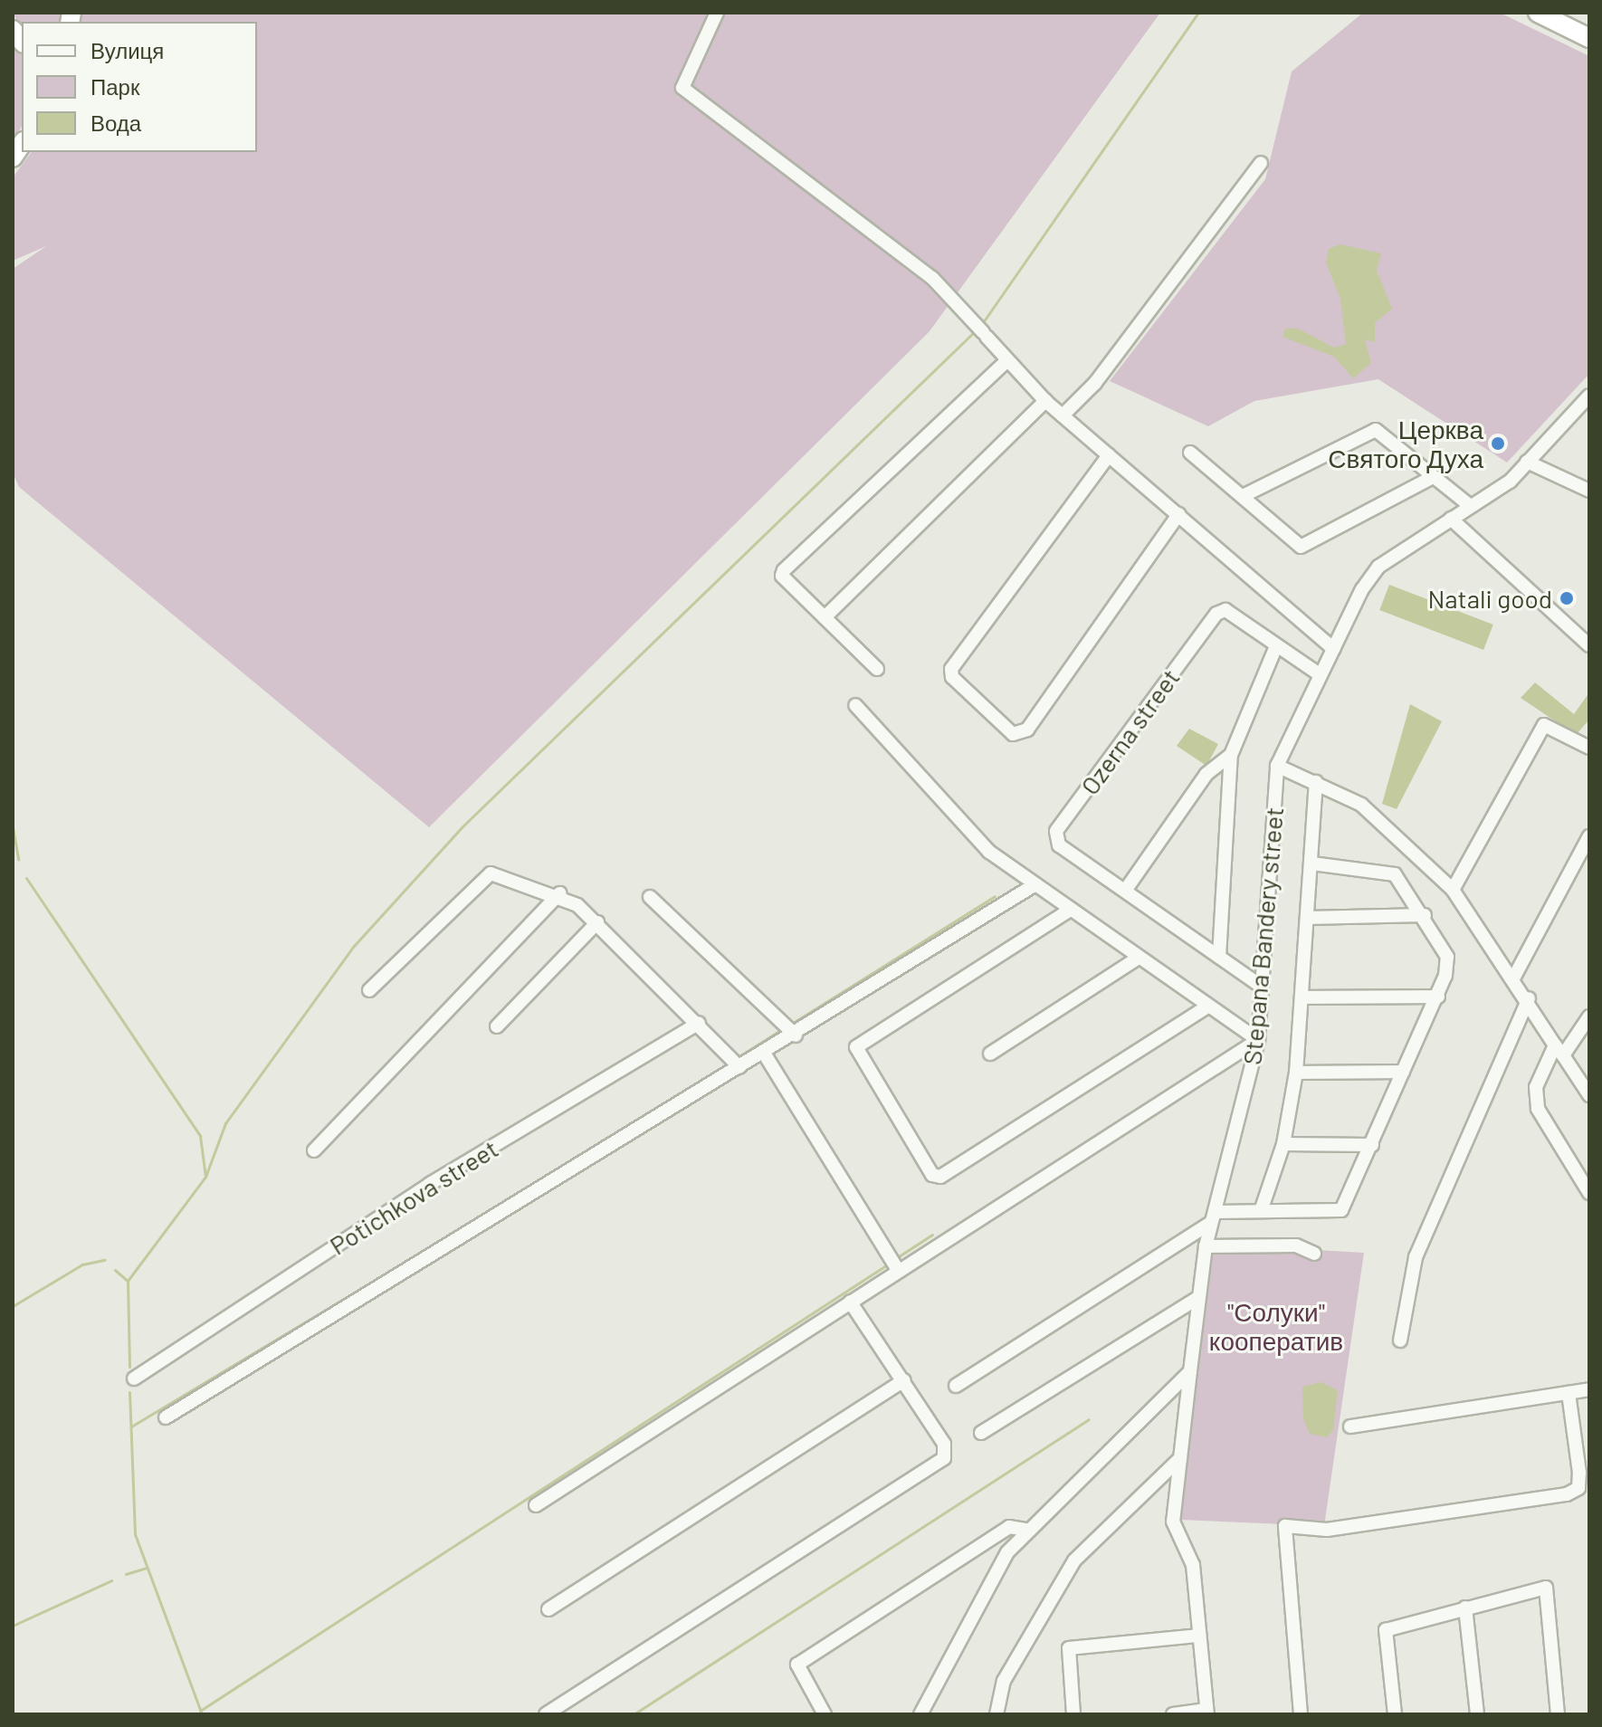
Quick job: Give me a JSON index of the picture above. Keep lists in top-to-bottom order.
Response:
{
  "streets": {
    "street": ["Ozerna street", "Stepana Bandery street", "Potichkova street"]
  },
  "crossings": [
    ["Ozerna street", "Stepana Bandery street"]
  ],
  "parks": ["\"Солуки\" кооператив"],
  "places": ["Церква Святого Духа", "Natali good"],
  "legend": ["Вулиця", "Парк", "Вода"]
}
